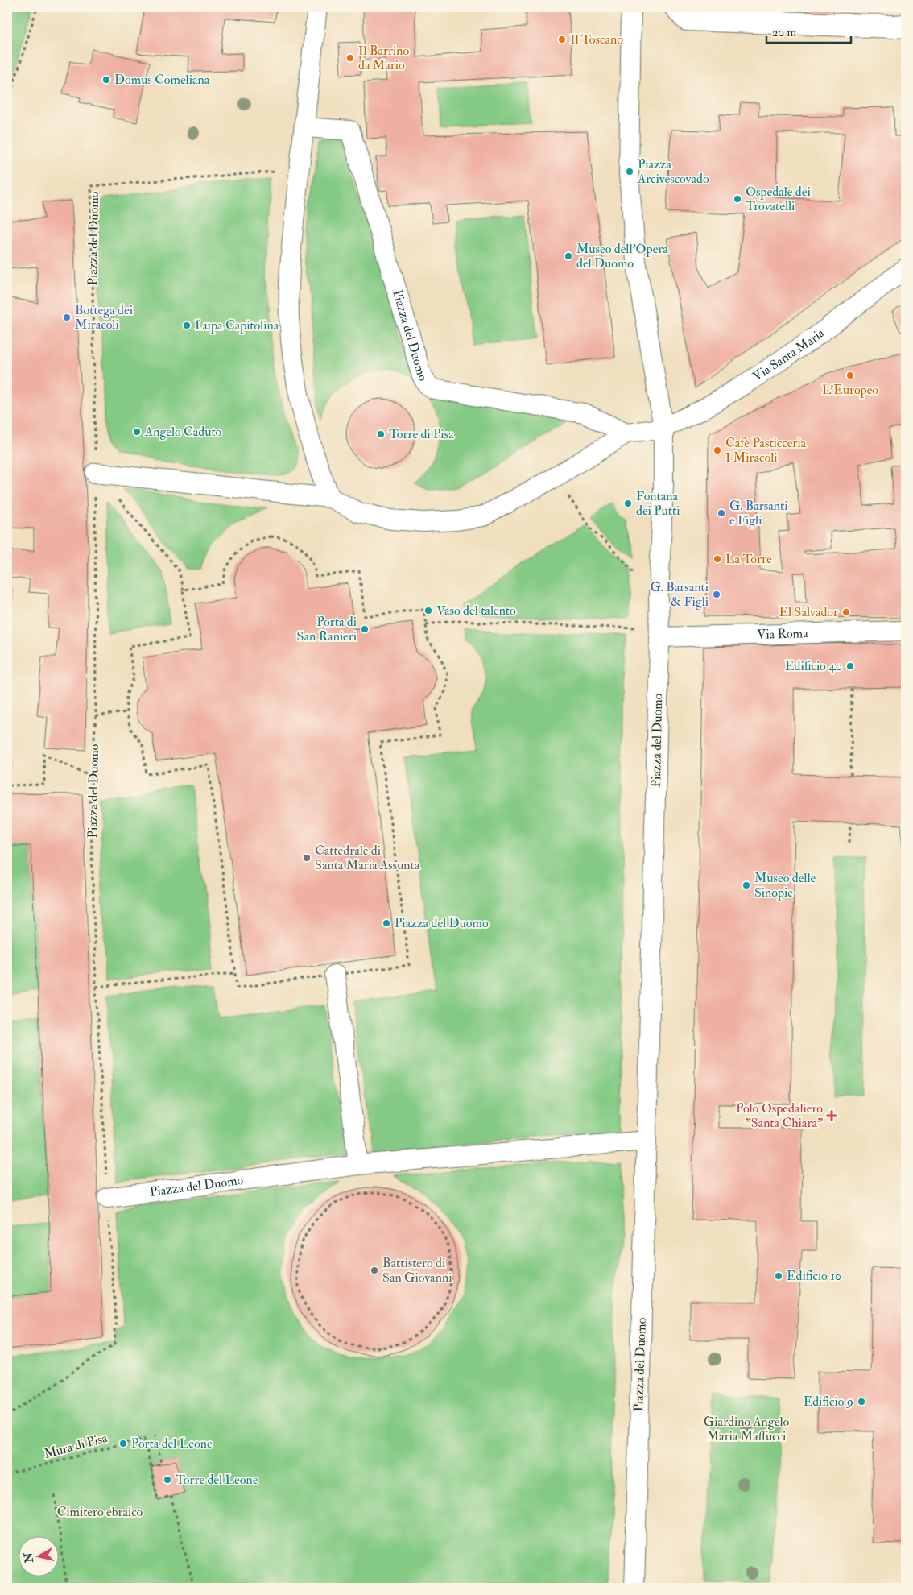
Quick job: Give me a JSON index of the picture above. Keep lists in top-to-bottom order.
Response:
{
  "streets": {
    "street": ["Piazza del Duomo", "Via Santa Maria", "Via Roma"],
    "path": ["Mura di Pisa"]
  },
  "crossings": [
    ["Piazza del Duomo", "Via Santa Maria"],
    ["Piazza del Duomo", "Via Roma"]
  ],
  "parks": ["Giardino Angelo Maria Maffucci", "Cimitero ebraico"],
  "places": {
    "other": [
      "Il Toscano",
      "Il Barrino da Mario",
      "Domus Comeliana",
      "Piazza Arcivescovado",
      "Ospedale dei Trovatelli",
      "Museo dell'Opera del Duomo",
      "Bottega dei Miracoli",
      "Lupa Capitolina",
      "L'Europeo",
      "Angelo Caduto",
      "Torre di Pisa",
      "Cafè Pasticceria I Miracoli",
      "Fontana dei Putti",
      "G. Barsanti e Figli",
      "La Torre",
      "G. Barsanti & Figli",
      "Vaso del talento",
      "El Salvador",
      "Porta di San Ranieri",
      "Edificio 40",
      "Cattedrale di Santa Maria Assunta",
      "Museo delle Sinopie",
      "Piazza del Duomo",
      "Battistero di San Giovanni",
      "Edificio 10",
      "Edificio 9",
      "Porta del Leone",
      "Torre del Leone"
    ],
    "health": ["Polo Ospedaliero \"Santa Chiara\""]
  },
  "scale_bar": "20 m",
  "north": "left"
}
